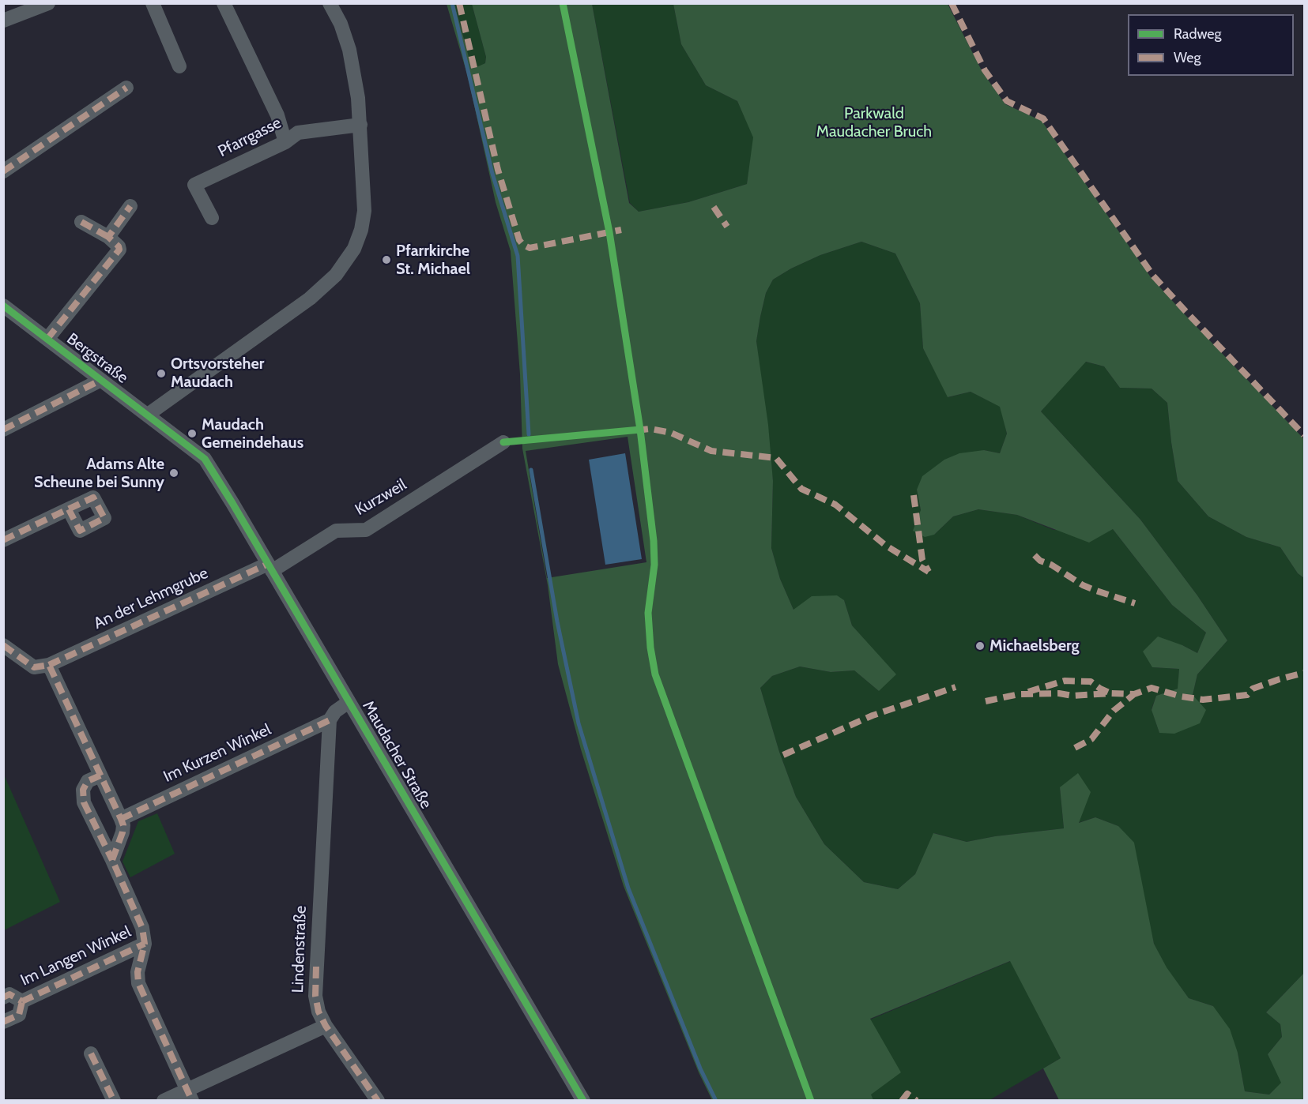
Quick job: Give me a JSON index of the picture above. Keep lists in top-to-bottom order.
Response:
{
  "streets": {
    "street": [
      "Pfarrgasse",
      "Bergstraße",
      "Kurzweil",
      "An der Lehmgrube",
      "Im Kurzen Winkel",
      "Maudacher Straße",
      "Lindenstraße",
      "Im Langen Winkel"
    ]
  },
  "crossings": [
    ["Bergstraße", "Maudacher Straße"],
    ["Kurzweil", "An der Lehmgrube"],
    ["Kurzweil", "Maudacher Straße"],
    ["An der Lehmgrube", "Maudacher Straße"],
    ["Im Kurzen Winkel", "Lindenstraße"]
  ],
  "parks": ["Parkwald Maudacher Bruch"],
  "places": [
    "Pfarrkirche St. Michael",
    "Ortsvorsteher Maudach",
    "Maudach Gemeindehaus",
    "Adams Alte Scheune bei Sunny",
    "Michaelsberg"
  ],
  "legend": ["Radweg", "Weg"]
}
